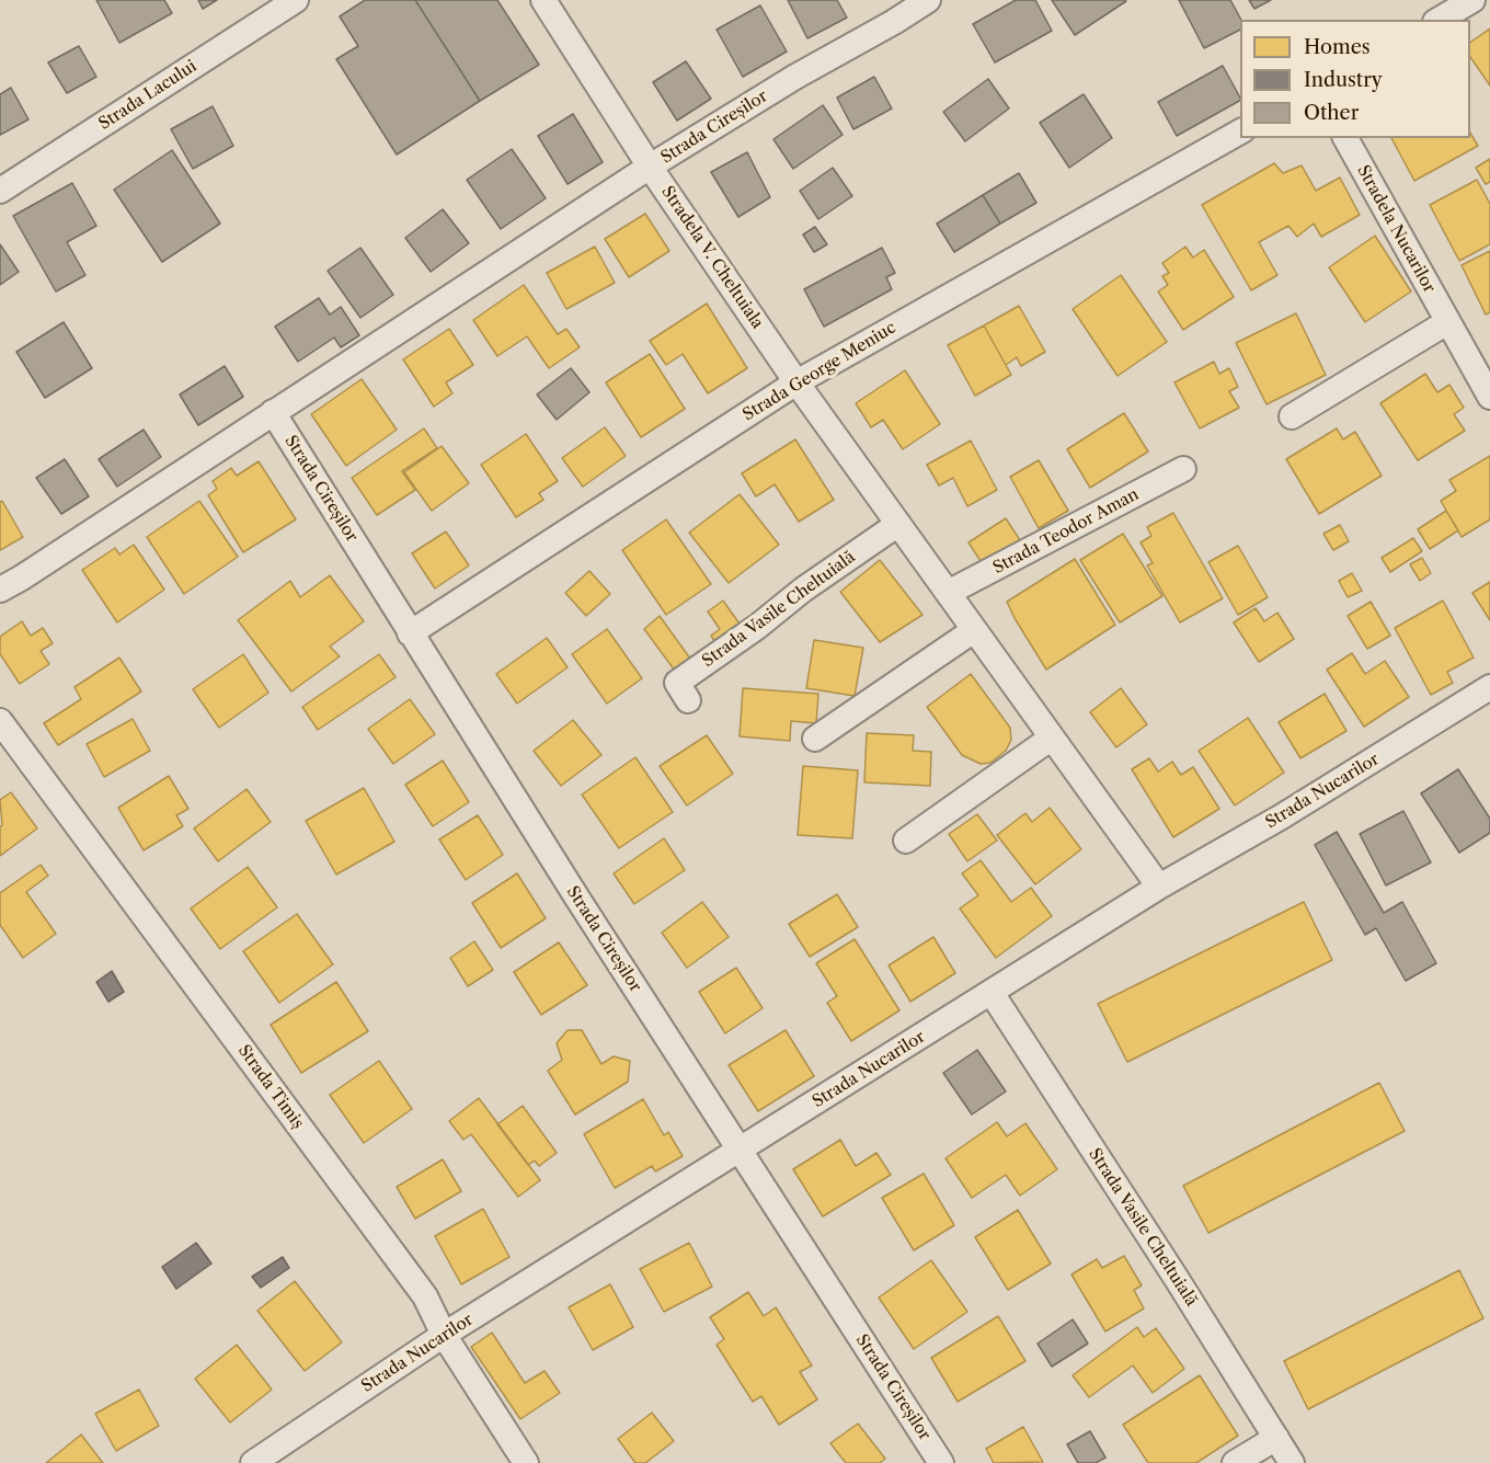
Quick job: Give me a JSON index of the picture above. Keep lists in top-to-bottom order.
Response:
{
  "streets": {
    "street": [
      "Strada Lacului",
      "Strada Cireșilor",
      "Stradela Nucarilor",
      "Stradela V. Cheltuiala",
      "Strada George Meniuc",
      "Strada Teodor Aman",
      "Strada Vasile Cheltuială",
      "Strada Nucarilor",
      "Strada Timiș"
    ]
  },
  "crossings": [
    ["Strada Cireșilor", "Stradela V. Cheltuiala"],
    ["Strada Cireșilor", "Strada George Meniuc"],
    ["Strada Cireșilor", "Strada Nucarilor"],
    ["Stradela V. Cheltuiala", "Strada George Meniuc"],
    ["Strada Vasile Cheltuială", "Strada Nucarilor"],
    ["Strada Nucarilor", "Strada Timiș"]
  ],
  "legend": ["Homes", "Industry", "Other"]
}
